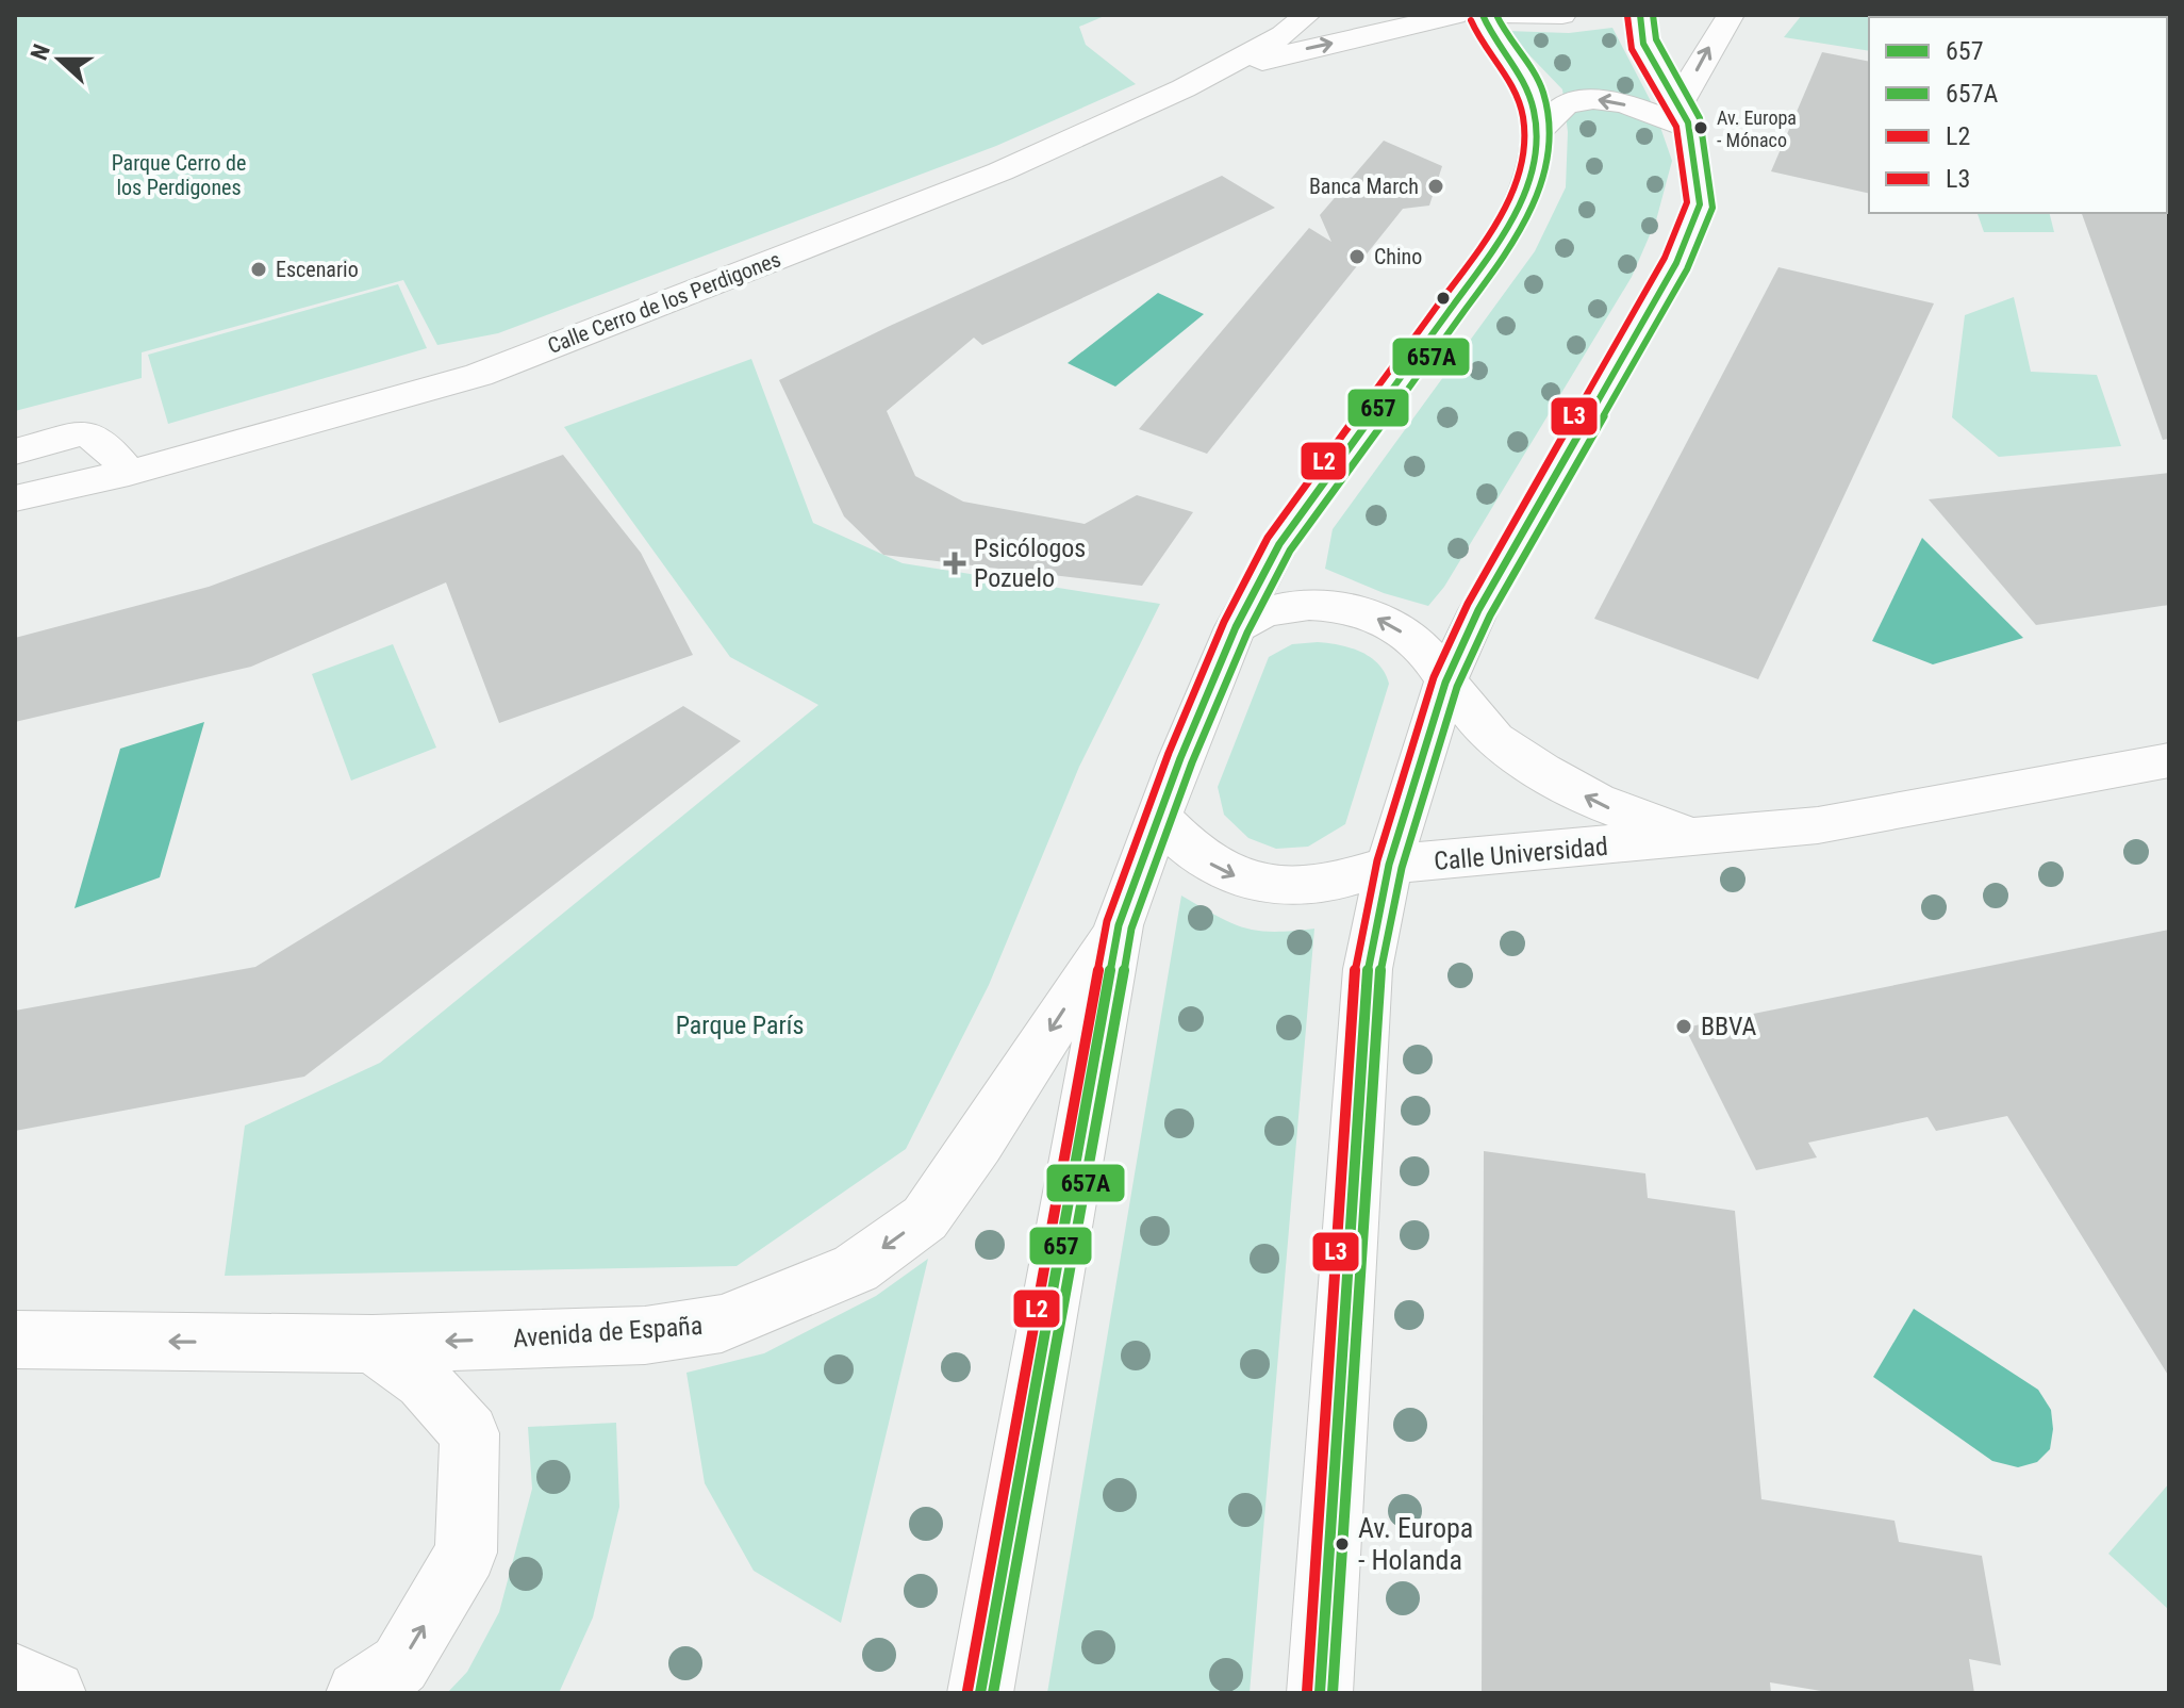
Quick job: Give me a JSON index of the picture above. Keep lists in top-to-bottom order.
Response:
{
  "streets": {
    "street": ["Calle Cerro de los Perdigones", "Calle Universidad", "Avenida de España"]
  },
  "one_way": ["Avenida de España"],
  "parks": ["Parque Cerro de los Perdigones", "Parque París"],
  "places": {
    "other": [
      "Av. Europa - Mónaco",
      "Banca March",
      "Chino",
      "Escenario",
      "BBVA",
      "Av. Europa - Holanda"
    ],
    "health": ["Psicólogos Pozuelo"]
  },
  "lines": [
    "transit line 657",
    "transit line 657A",
    "transit line L3",
    "transit line L2"
  ],
  "legend": [
    "657",
    "657A",
    "L2",
    "L3"
  ],
  "north": "left"
}
